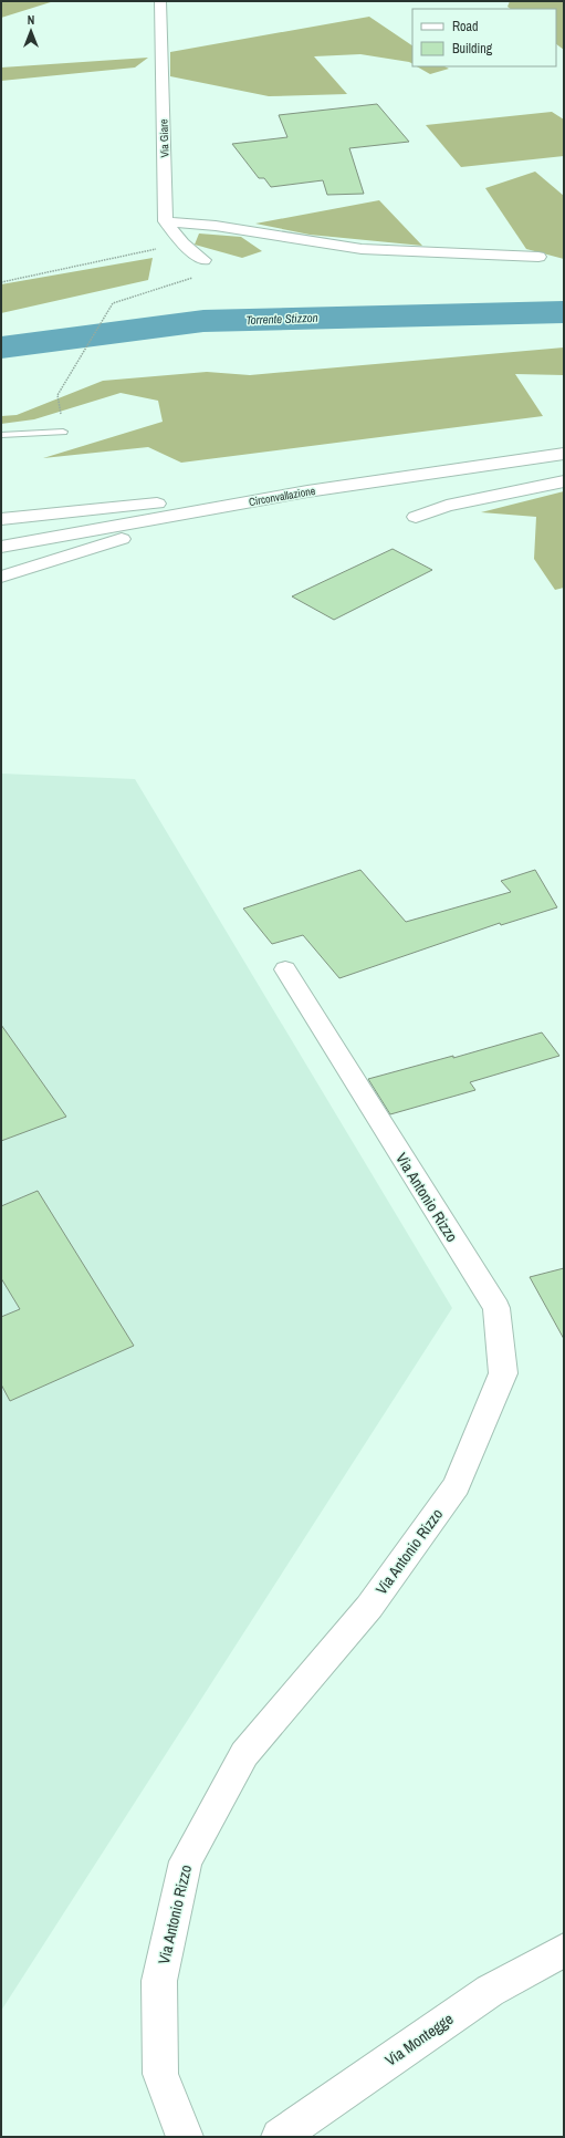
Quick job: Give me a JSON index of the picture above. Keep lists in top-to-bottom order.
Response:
{
  "streets": {
    "main road": [
      "Via Giare",
      "Circonvallazione",
      "Via Antonio Rizzo",
      "Via Montegge"
    ]
  },
  "water": ["Torrente Stizzon"],
  "legend": ["Road", "Building"],
  "north": "top"
}
